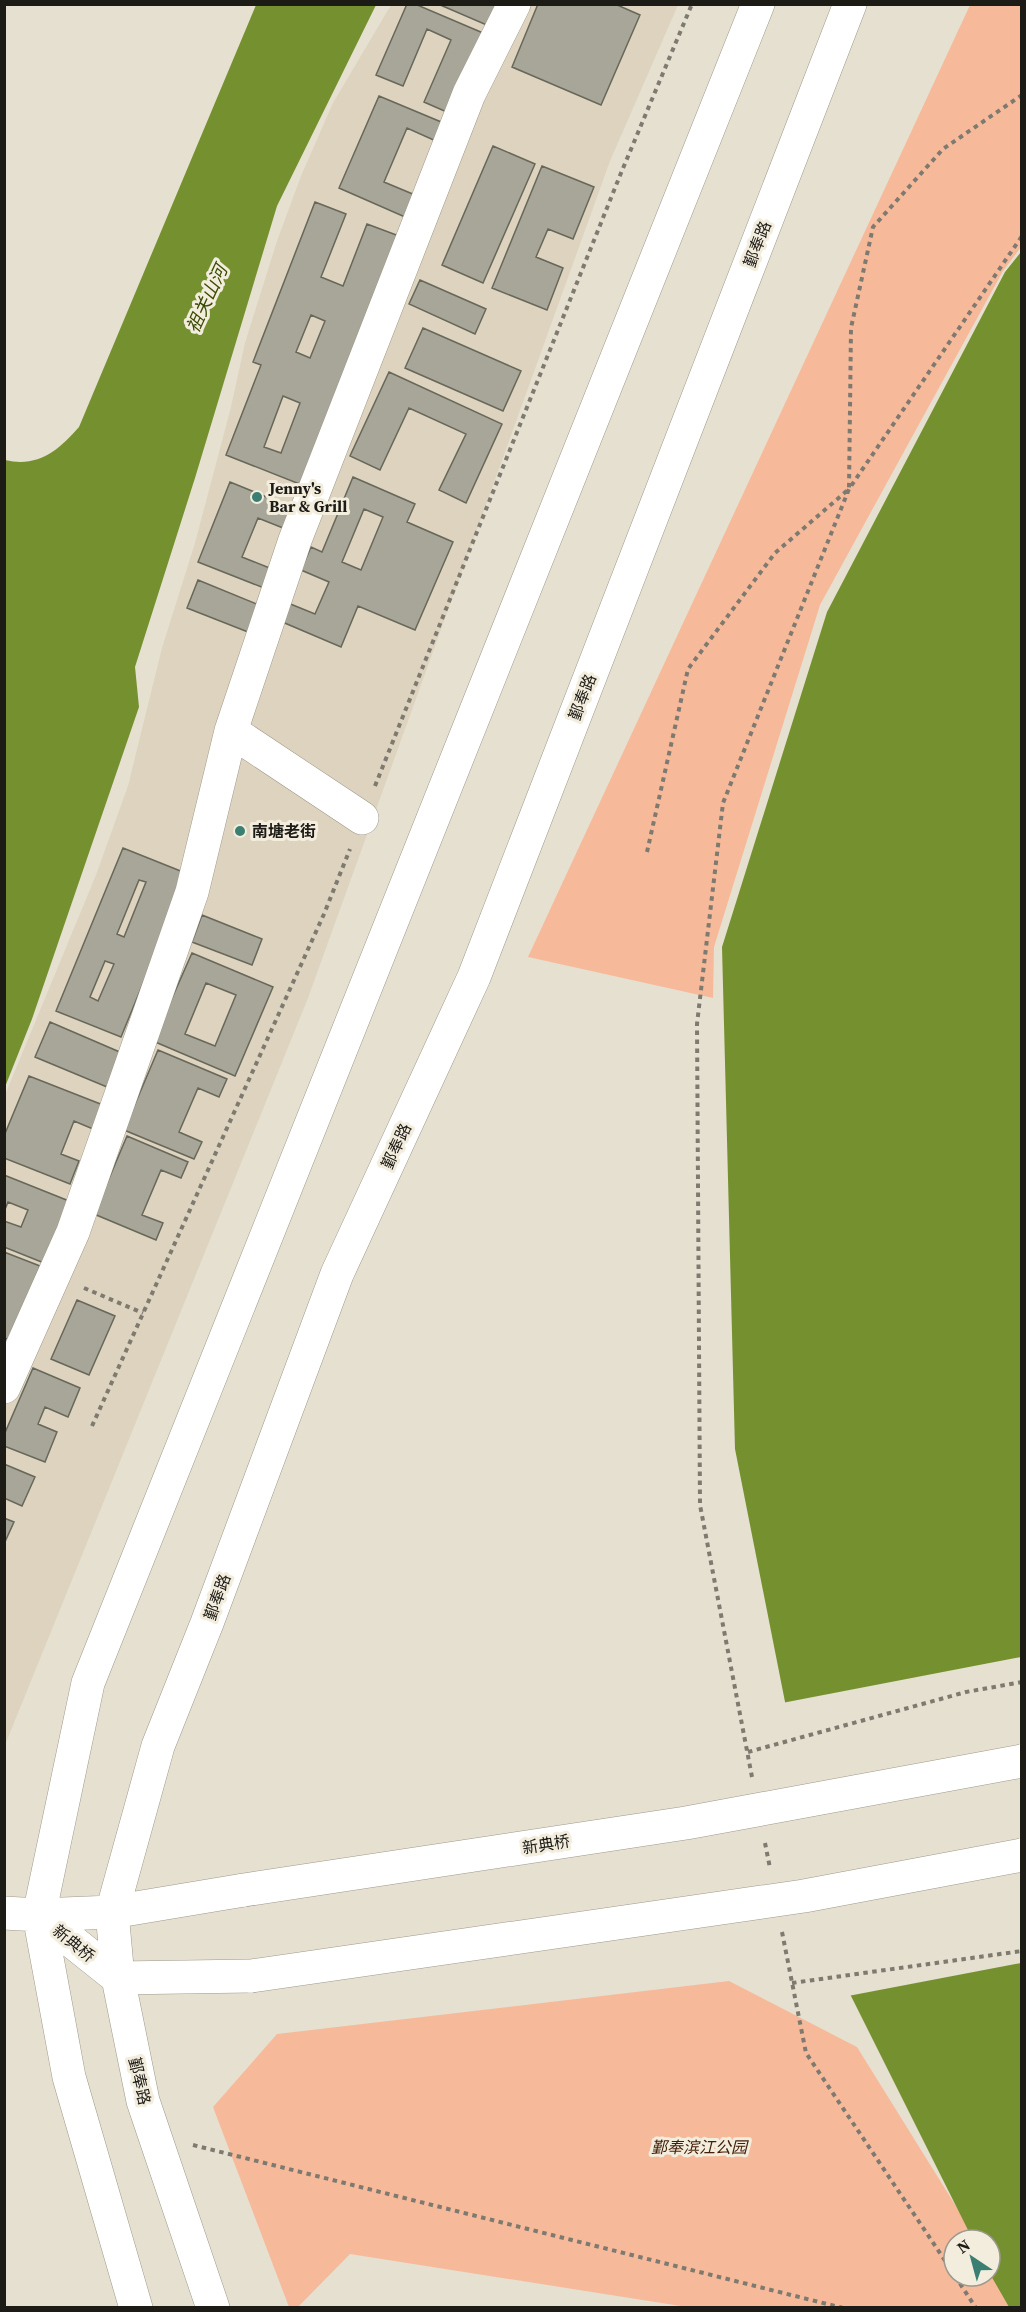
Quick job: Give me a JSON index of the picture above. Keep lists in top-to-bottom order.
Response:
{
  "streets": {
    "main road": ["鄞奉路", "新典桥"]
  },
  "crossings": [
    ["鄞奉路", "新典桥"]
  ],
  "water": ["祖关山河"],
  "parks": ["鄞奉滨江公园"],
  "places": ["Jenny's Bar & Grill", "南塘老街"],
  "north": "top left"
}
